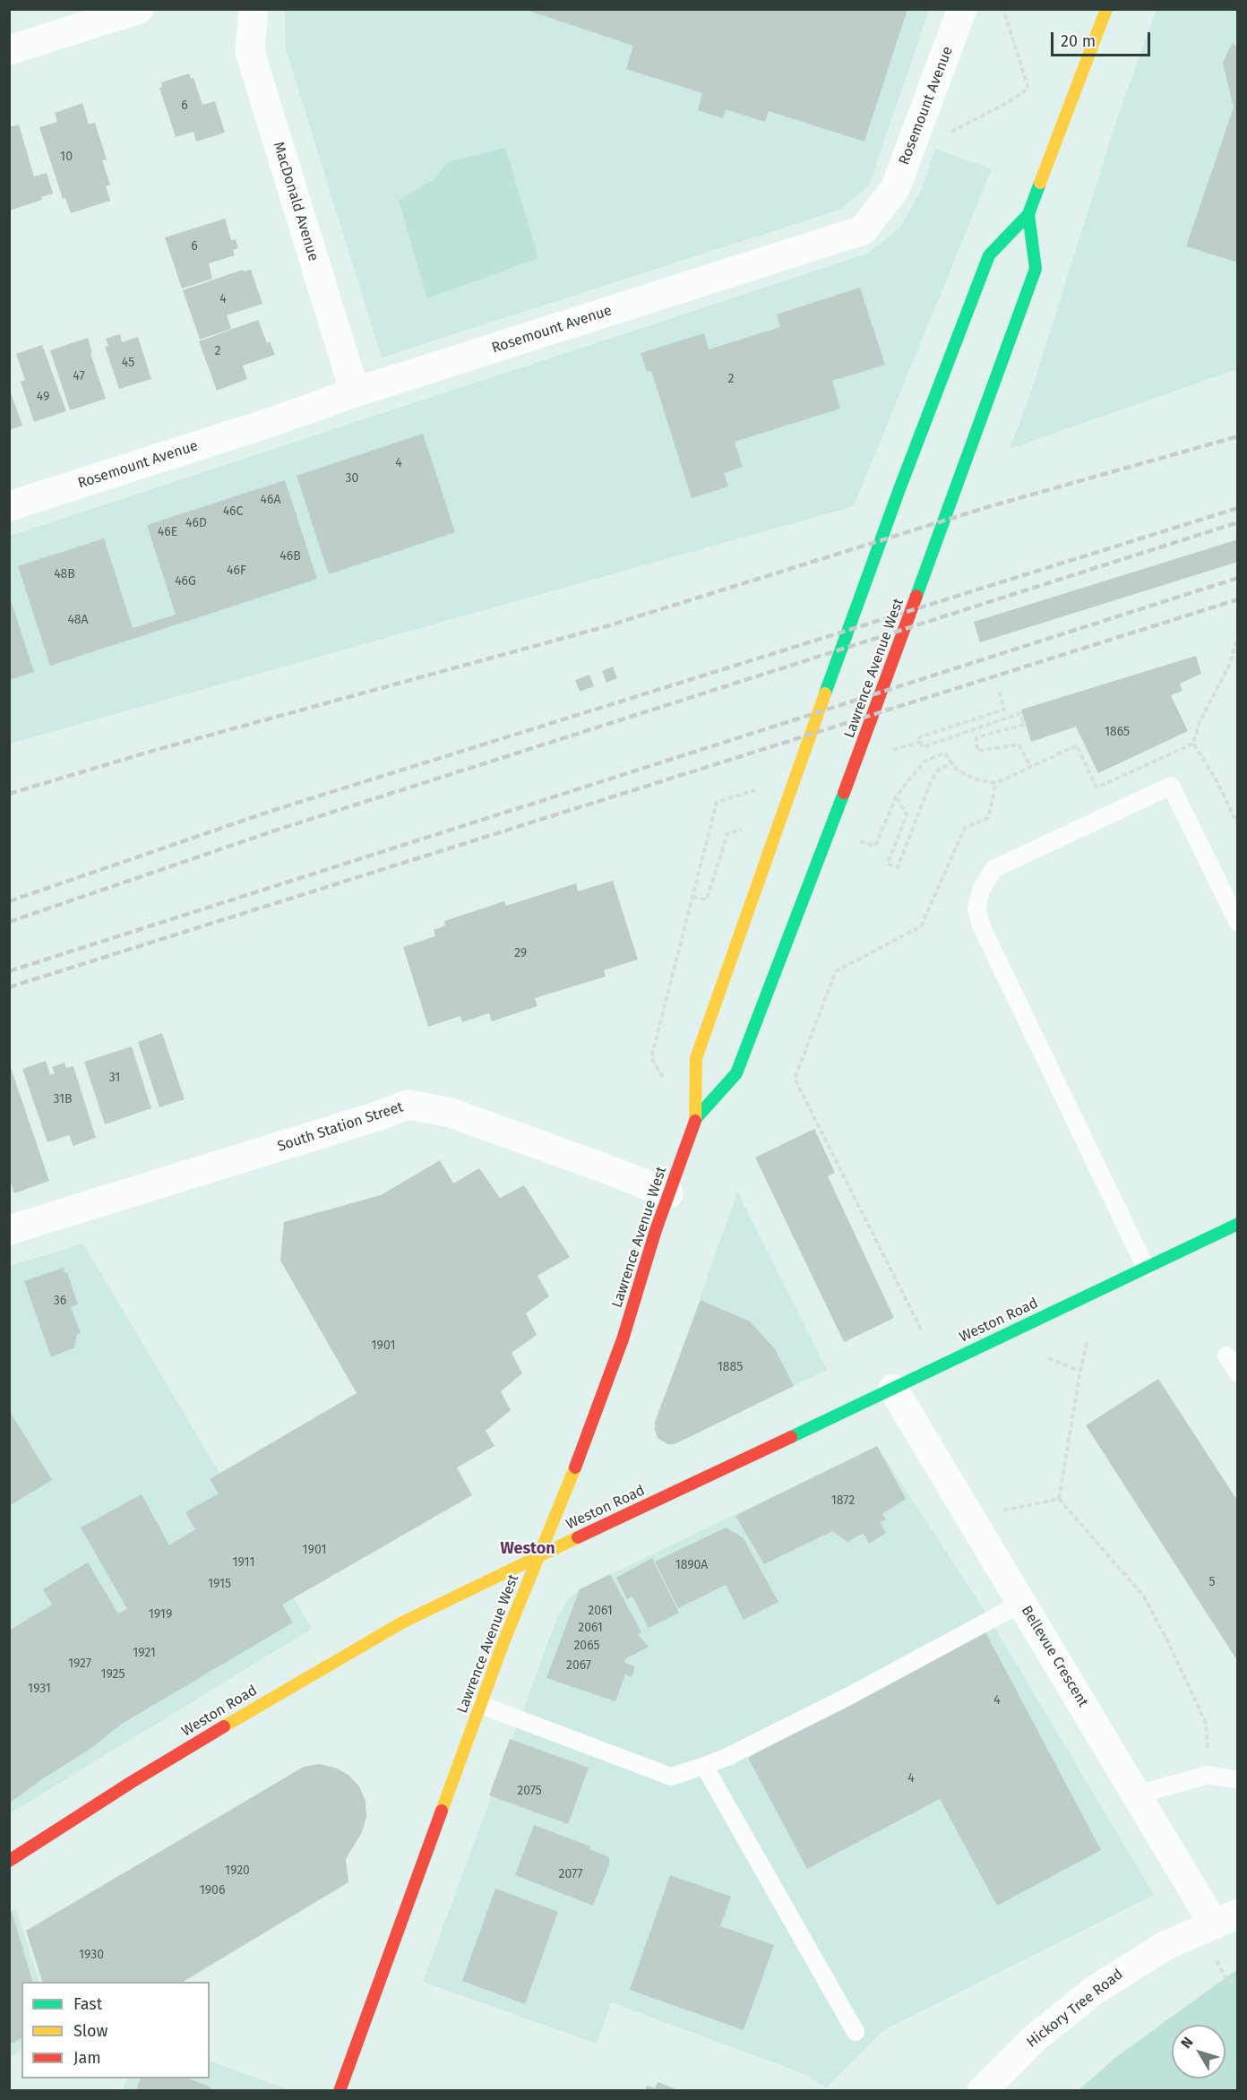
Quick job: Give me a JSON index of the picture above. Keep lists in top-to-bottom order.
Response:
{
  "streets": {
    "main road": ["Lawrence Avenue West", "Weston Road"],
    "street": [
      "Rosemount Avenue",
      "MacDonald Avenue",
      "South Station Street",
      "Bellevue Crescent",
      "Hickory Tree Road"
    ]
  },
  "crossings": [
    ["Rosemount Avenue", "MacDonald Avenue"],
    ["Lawrence Avenue West", "South Station Street"],
    ["Lawrence Avenue West", "Weston Road"],
    ["Weston Road", "Bellevue Crescent"],
    ["Bellevue Crescent", "Hickory Tree Road"]
  ],
  "districts": ["Weston"],
  "house_numbers": [
    "6",
    "10",
    "6",
    "4",
    "2",
    "45",
    "47",
    "2",
    "49",
    "4",
    "30",
    "46A",
    "46C",
    "46D",
    "46E",
    "46B",
    "46F",
    "48B",
    "46G",
    "48A",
    "1865",
    "29",
    "31",
    "31B",
    "36",
    "1901",
    "1885",
    "1872",
    "1901",
    "1911",
    "1890A",
    "5",
    "1915",
    "2061",
    "1919",
    "2061",
    "2065",
    "1921",
    "1927",
    "2067",
    "1925",
    "1931",
    "4",
    "4",
    "2075",
    "1920",
    "2077",
    "1906",
    "1930"
  ],
  "legend": ["Fast", "Slow", "Jam"],
  "scale_bar": "20 m",
  "north": "top left"
}
